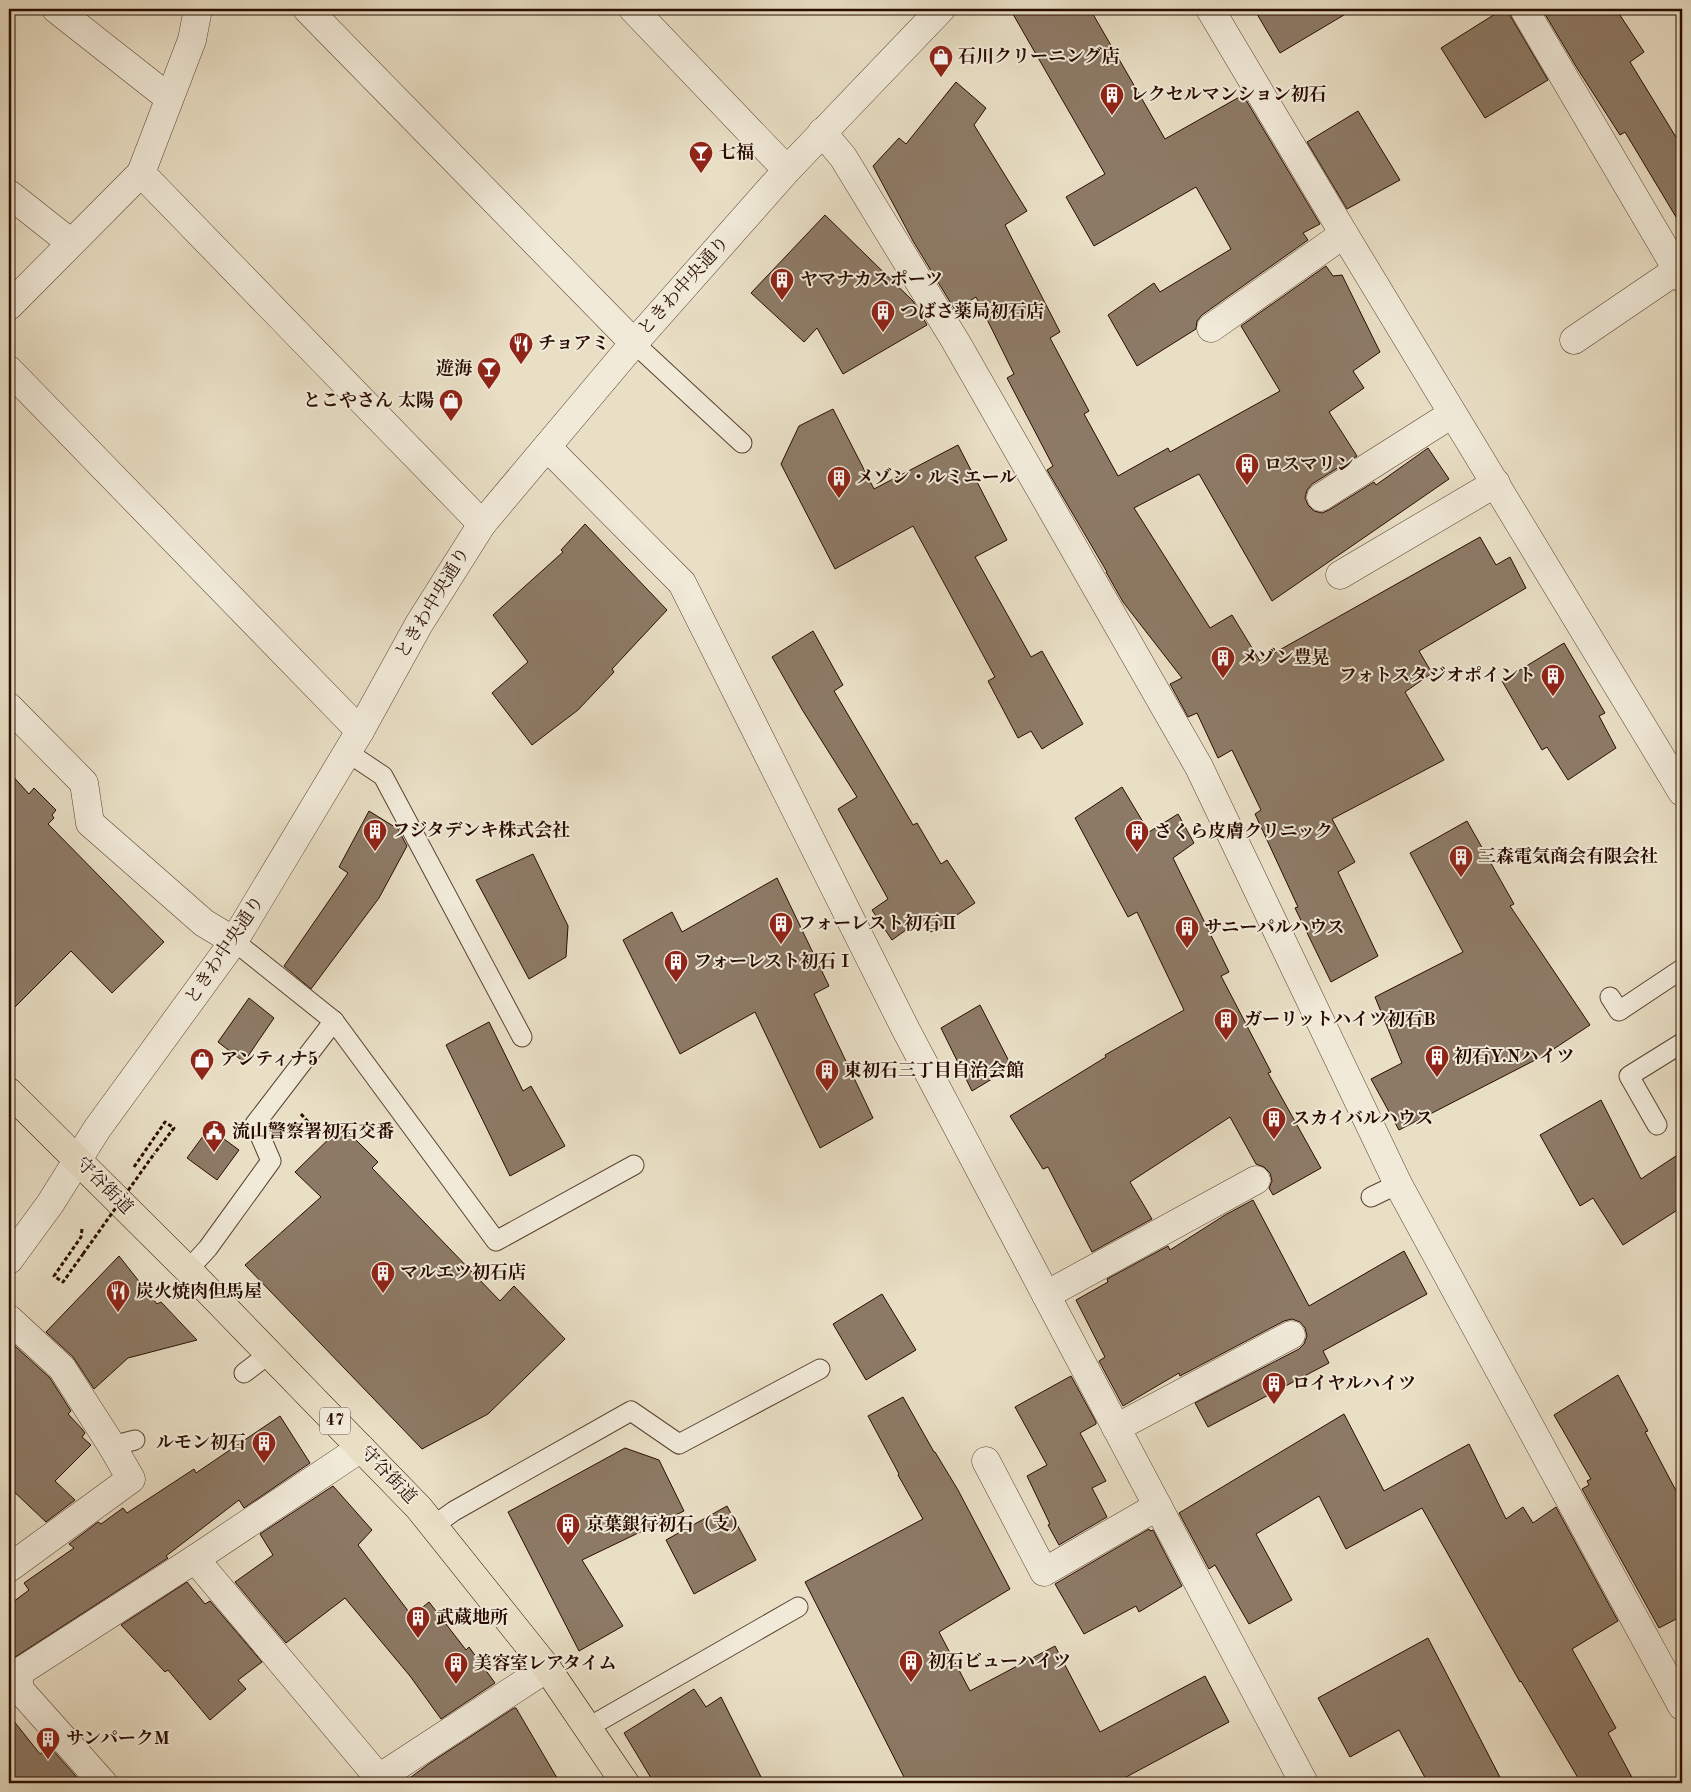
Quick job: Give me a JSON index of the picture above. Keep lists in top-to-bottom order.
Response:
{
  "streets": {
    "main road": ["守谷街道", "47"],
    "street": ["ときわ中央通り"]
  },
  "crossings": [
    ["ときわ中央通り", "守谷街道"]
  ],
  "places": {
    "shop": ["石川クリーニング店", "とこやさん 太陽", "アンティナ5"],
    "building": [
      "レクセルマンション初石",
      "ヤマナカスポーツ",
      "つばさ薬局初石店",
      "ロスマリン",
      "メゾン・ルミエール",
      "メゾン豊晃",
      "フォトスタジオポイント",
      "フジタデンキ株式会社",
      "さくら皮膚クリニック",
      "三森電気商会有限会社",
      "フォーレスト初石Ⅱ",
      "サニーパルハウス",
      "フォーレスト初石Ⅰ",
      "ガーリットハイツ初石B",
      "初石Y.Nハイツ",
      "東初石三丁目自治会館",
      "スカイバルハウス",
      "マルエツ初石店",
      "ロイヤルハイツ",
      "ルモン初石",
      "京葉銀行初石（支）",
      "武蔵地所",
      "初石ビューハイツ",
      "美容室レアタイム",
      "サンパークM"
    ],
    "bar": ["七福", "遊海"],
    "restaurant": ["チョアミ", "炭火焼肉但馬屋"],
    "public building": ["流山警察署初石交番"]
  }
}
